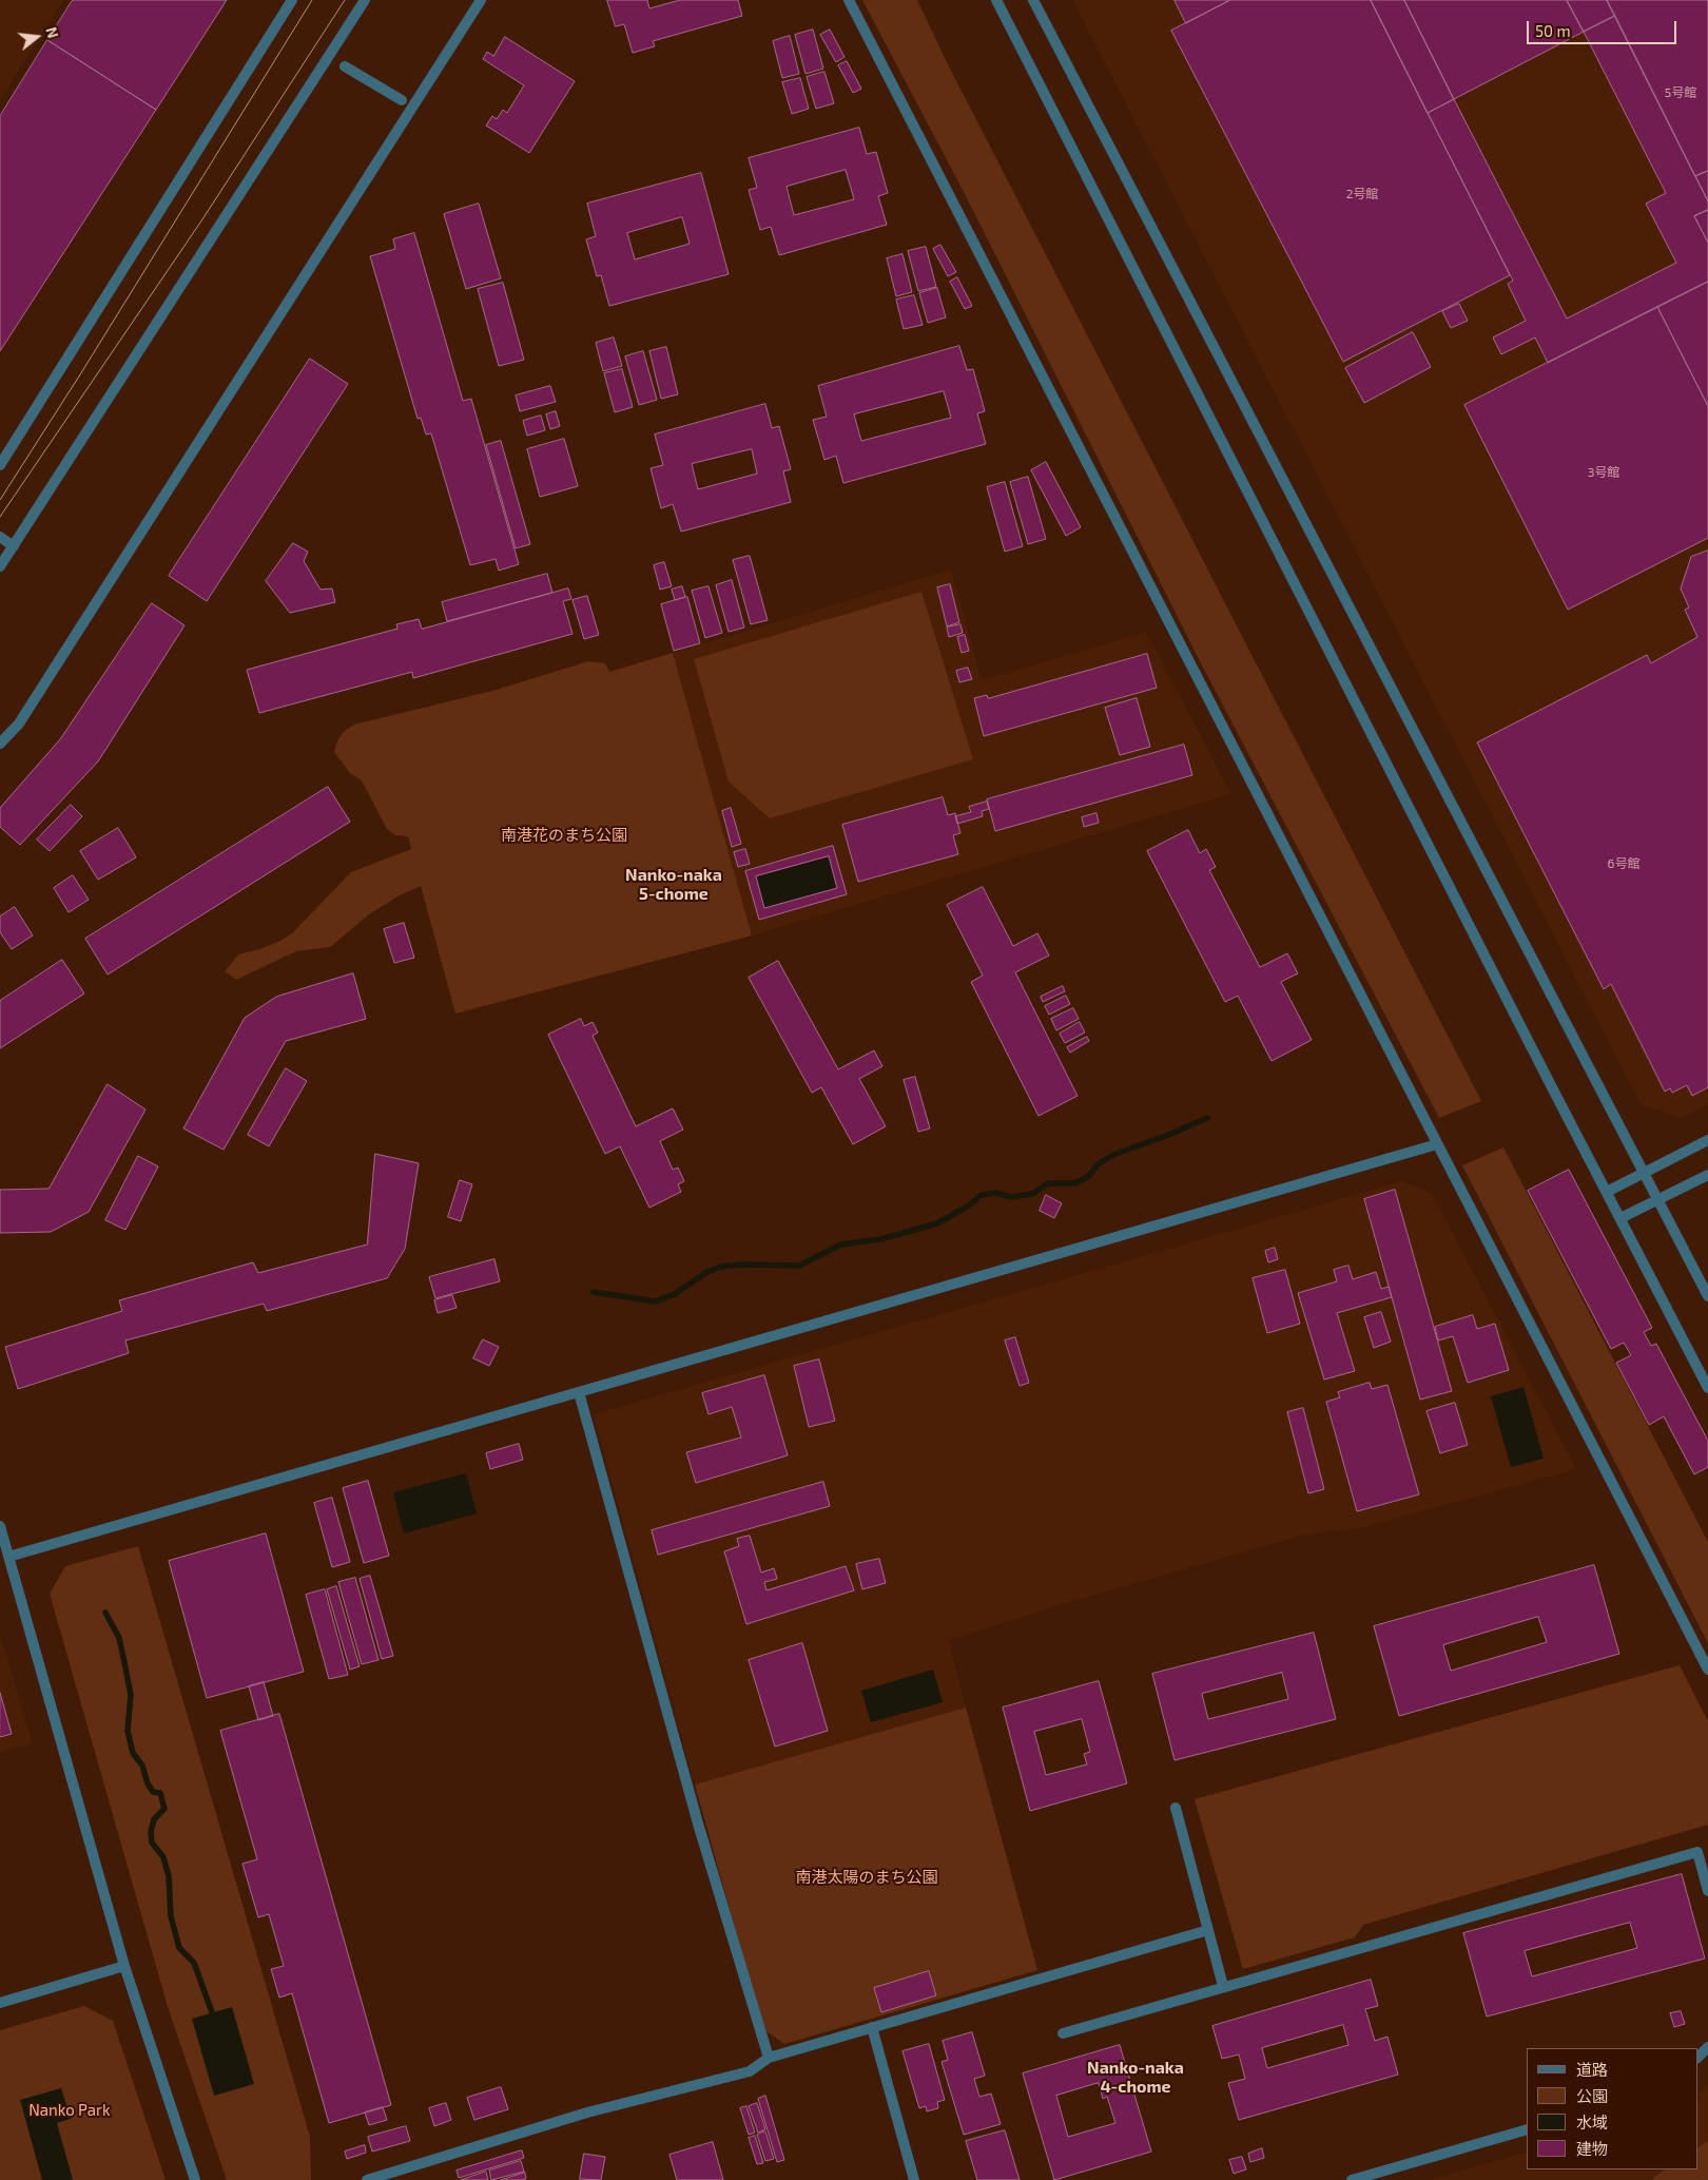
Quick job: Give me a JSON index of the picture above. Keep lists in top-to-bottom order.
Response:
{
  "districts": ["Nanko-naka 5-chome", "Nanko-naka 4-chome"],
  "parks": ["南港花のまち公園", "南港太陽のまち公園", "Nanko Park"],
  "house_numbers": [
    "5号館",
    "2号館",
    "3号館",
    "6号館"
  ],
  "legend": [
    "道路",
    "公園",
    "水域",
    "建物"
  ],
  "scale_bar": "50 m",
  "north": "right"
}
